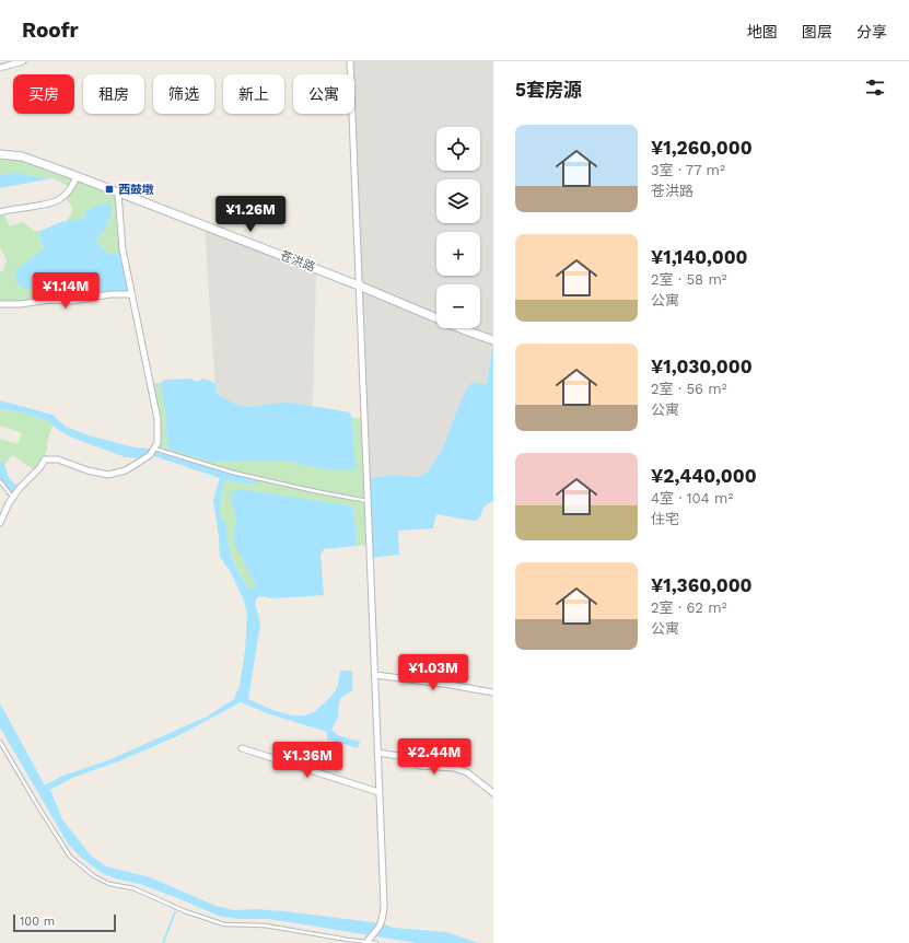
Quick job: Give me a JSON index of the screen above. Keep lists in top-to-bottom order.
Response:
{
  "streets": {
    "main road": ["苍洪路"]
  },
  "places": {
    "transit": ["西鼓墩"]
  },
  "scale_bar": "100 m",
  "page": {
    "header": "Roofr",
    "nav": ["地图", "图层", "分享"],
    "heading": "5套房源",
    "chip": [
      "买房",
      "租房",
      "筛选",
      "新上",
      "公寓"
    ],
    "list": [
      {
        "name": "¥1,260,000",
        "note": "3室 · 77 m² · 苍洪路"
      },
      {
        "name": "¥1,140,000",
        "note": "2室 · 58 m² · 公寓"
      },
      {
        "name": "¥1,030,000",
        "note": "2室 · 56 m² · 公寓"
      },
      {
        "name": "¥2,440,000",
        "note": "4室 · 104 m² · 住宅"
      },
      {
        "name": "¥1,360,000",
        "note": "2室 · 62 m² · 公寓"
      }
    ],
    "map_buttons": ["+", "−"],
    "price": [
      "¥1.26M",
      "¥1.14M",
      "¥1.03M",
      "¥2.44M",
      "¥1.36M"
    ],
    "scale": "100 m"
  }
}
